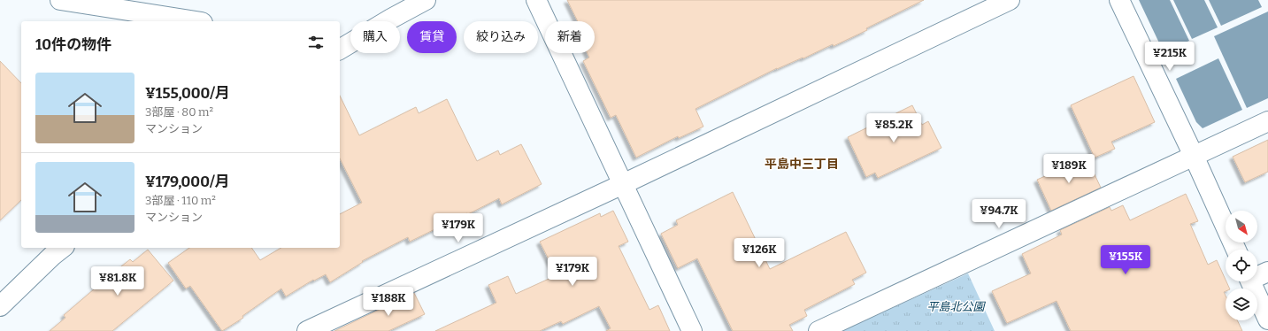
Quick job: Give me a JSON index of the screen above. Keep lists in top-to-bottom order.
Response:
{
  "districts": ["平島中三丁目"],
  "parks": ["平島北公園"],
  "north": "bottom right",
  "page": {
    "chip": [
      "購入",
      "賃貸",
      "絞り込み",
      "新着"
    ],
    "heading": "10件の物件",
    "price": [
      "¥215K",
      "¥85.2K",
      "¥189K",
      "¥94.7K",
      "¥179K",
      "¥126K",
      "¥155K",
      "¥179K",
      "¥81.8K",
      "¥188K"
    ],
    "list": [
      {
        "name": "¥155,000/月",
        "note": "3部屋 · 80 m² · マンション"
      },
      {
        "name": "¥179,000/月",
        "note": "3部屋 · 110 m² · マンション"
      }
    ]
  }
}
